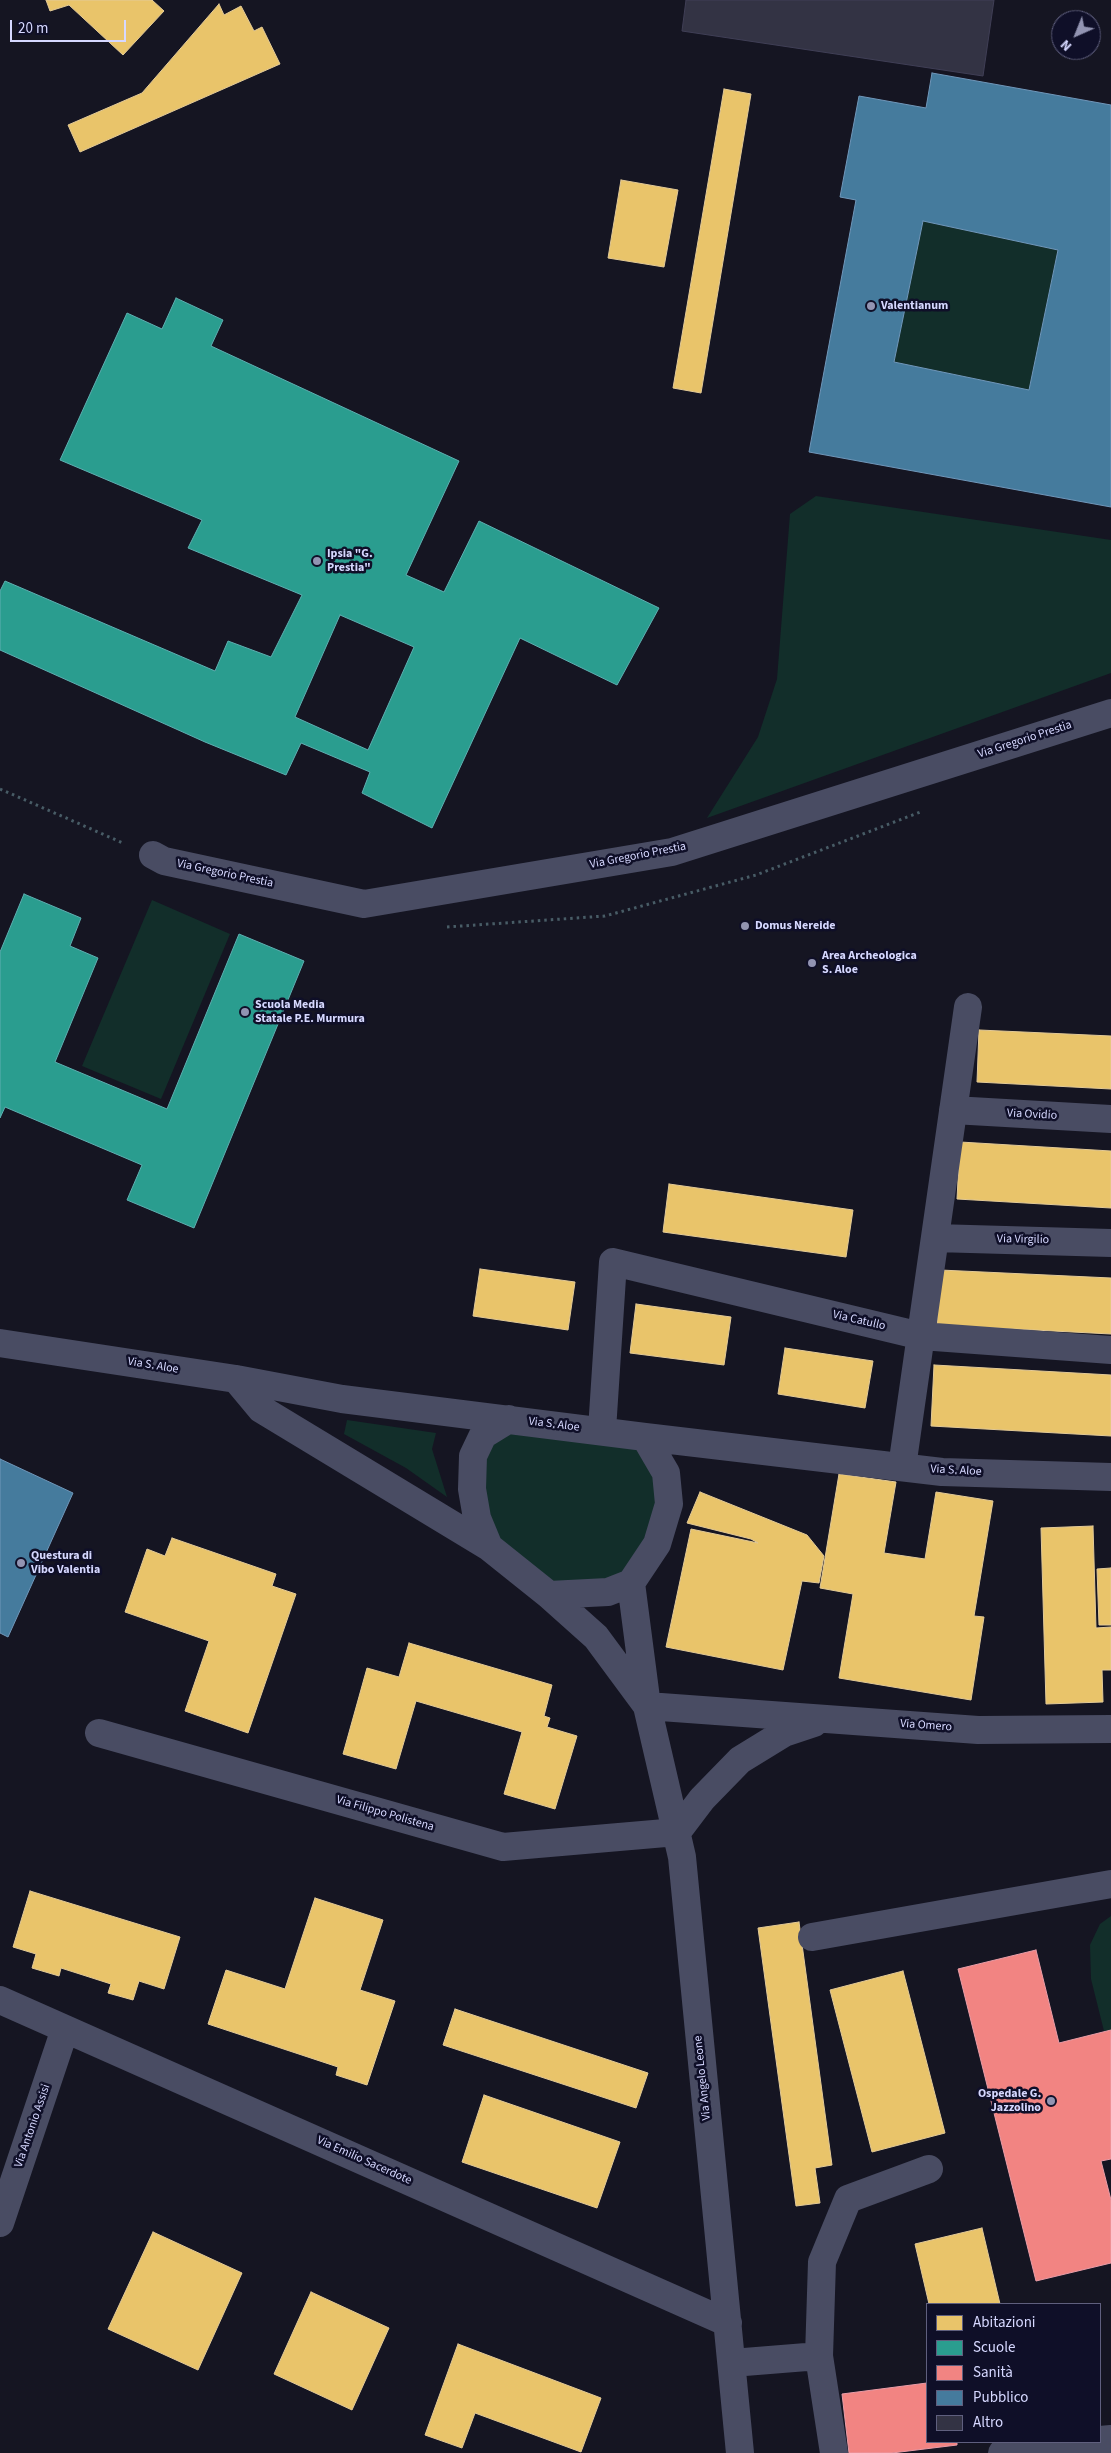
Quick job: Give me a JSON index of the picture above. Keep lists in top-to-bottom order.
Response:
{
  "streets": {
    "street": [
      "Via Gregorio Prestia",
      "Via Ovidio",
      "Via Virgilio",
      "Via Catullo",
      "Via S. Aloe",
      "Via Omero",
      "Via Filippo Polistena",
      "Via Angelo Leone",
      "Via Antonio Assisi",
      "Via Emilio Sacerdote"
    ]
  },
  "crossings": [
    ["Via Catullo", "Via S. Aloe"],
    ["Via Omero", "Via Angelo Leone"],
    ["Via Filippo Polistena", "Via Angelo Leone"],
    ["Via Angelo Leone", "Via Emilio Sacerdote"],
    ["Via Antonio Assisi", "Via Emilio Sacerdote"]
  ],
  "places": [
    "Valentianum",
    "Ipsia \"G. Prestia\"",
    "Domus Nereide",
    "Area Archeologica S. Aloe",
    "Scuola Media Statale P.E. Murmura",
    "Questura di Vibo Valentia",
    "Ospedale G. Jazzolino"
  ],
  "legend": [
    "Abitazioni",
    "Scuole",
    "Sanità",
    "Pubblico",
    "Altro"
  ],
  "scale_bar": "20 m",
  "north": "bottom left"
}
